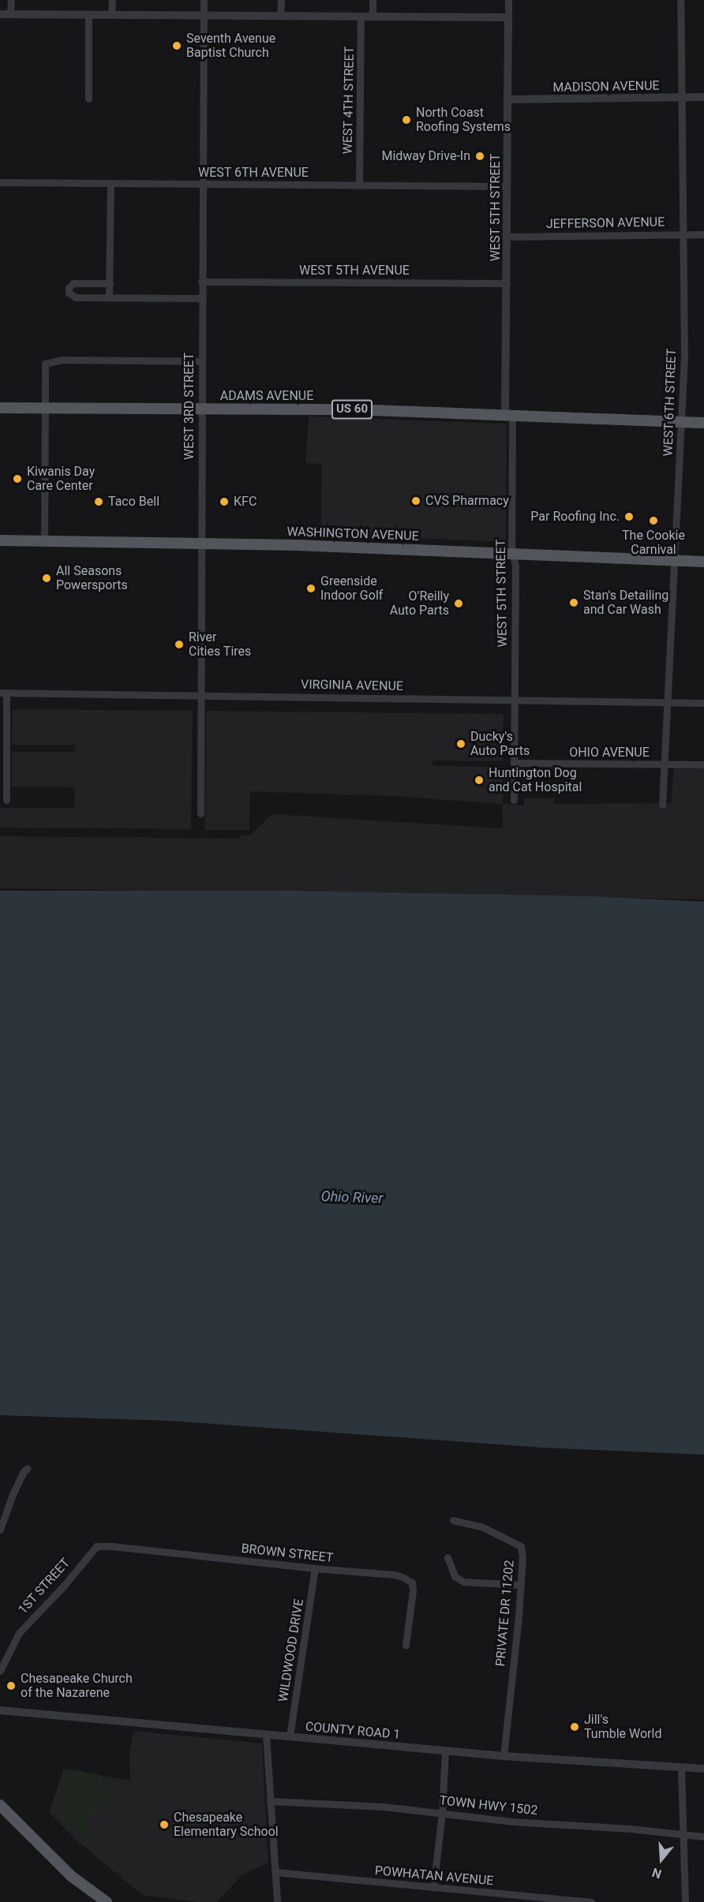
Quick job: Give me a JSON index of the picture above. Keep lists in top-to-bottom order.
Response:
{
  "streets": {
    "main road": ["ADAMS AVENUE", "US 60", "WASHINGTON AVENUE"],
    "street": [
      "MADISON AVENUE",
      "WEST 4TH STREET",
      "WEST 6TH AVENUE",
      "WEST 5TH STREET",
      "JEFFERSON AVENUE",
      "WEST 5TH AVENUE",
      "WEST 6TH STREET",
      "WEST 3RD STREET",
      "VIRGINIA AVENUE",
      "OHIO AVENUE",
      "BROWN STREET",
      "1ST STREET",
      "PRIVATE DR 11202",
      "WILDWOOD DRIVE",
      "COUNTY ROAD 1",
      "TOWN HWY 1502",
      "POWHATAN AVENUE"
    ]
  },
  "crossings": [
    ["MADISON AVENUE", "WEST 5TH STREET"],
    ["MADISON AVENUE", "WEST 6TH STREET"],
    ["WEST 4TH STREET", "WEST 6TH AVENUE"],
    ["WEST 6TH AVENUE", "WEST 5TH STREET"],
    ["WEST 6TH AVENUE", "WEST 3RD STREET"],
    ["WEST 5TH STREET", "JEFFERSON AVENUE"],
    ["WEST 5TH STREET", "WEST 5TH AVENUE"],
    ["WEST 5TH STREET", "ADAMS AVENUE"],
    ["WEST 5TH STREET", "WASHINGTON AVENUE"],
    ["WEST 5TH STREET", "VIRGINIA AVENUE"],
    ["WEST 5TH STREET", "OHIO AVENUE"],
    ["JEFFERSON AVENUE", "WEST 6TH STREET"],
    ["WEST 5TH AVENUE", "WEST 3RD STREET"],
    ["ADAMS AVENUE", "WEST 6TH STREET"],
    ["ADAMS AVENUE", "WEST 3RD STREET"],
    ["WEST 6TH STREET", "WASHINGTON AVENUE"],
    ["WEST 6TH STREET", "VIRGINIA AVENUE"],
    ["WEST 6TH STREET", "OHIO AVENUE"],
    ["WEST 3RD STREET", "WASHINGTON AVENUE"],
    ["WEST 3RD STREET", "VIRGINIA AVENUE"],
    ["BROWN STREET", "1ST STREET"],
    ["BROWN STREET", "WILDWOOD DRIVE"],
    ["PRIVATE DR 11202", "COUNTY ROAD 1"],
    ["WILDWOOD DRIVE", "COUNTY ROAD 1"]
  ],
  "water": ["Ohio River"],
  "places": [
    "Seventh Avenue Baptist Church",
    "North Coast Roofing Systems",
    "Midway Drive-In",
    "Kiwanis Day Care Center",
    "CVS Pharmacy",
    "Taco Bell",
    "KFC",
    "Par Roofing Inc.",
    "The Cookie Carnival",
    "All Seasons Powersports",
    "Greenside Indoor Golf",
    "Stan's Detailing and Car Wash",
    "O'Reilly Auto Parts",
    "River Cities Tires",
    "Ducky's Auto Parts",
    "Huntington Dog and Cat Hospital",
    "Chesapeake Church of the Nazarene",
    "Jill's Tumble World",
    "Chesapeake Elementary School"
  ],
  "north": "bottom"
}
